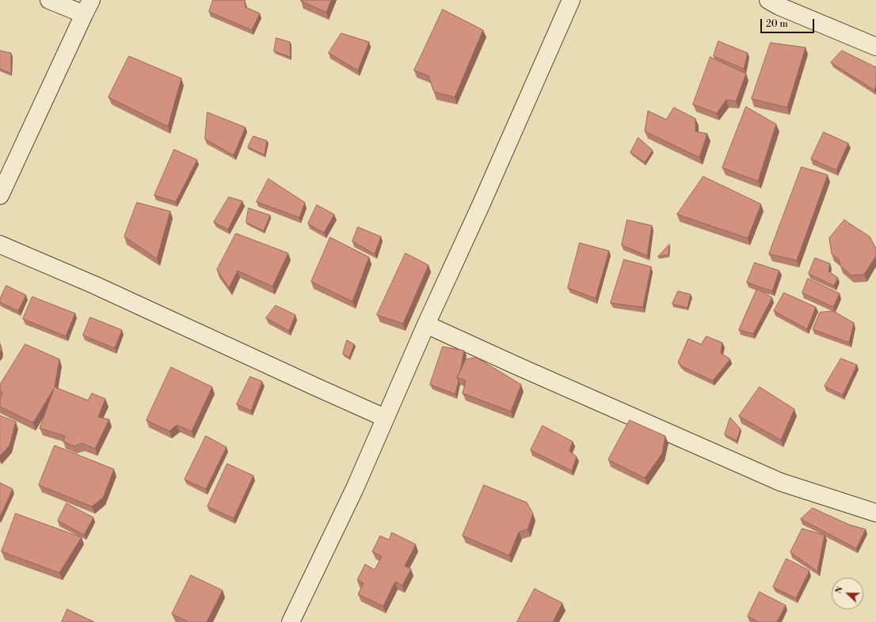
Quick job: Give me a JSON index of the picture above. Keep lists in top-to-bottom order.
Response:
{
  "scale_bar": "20 m",
  "north": "left"
}
